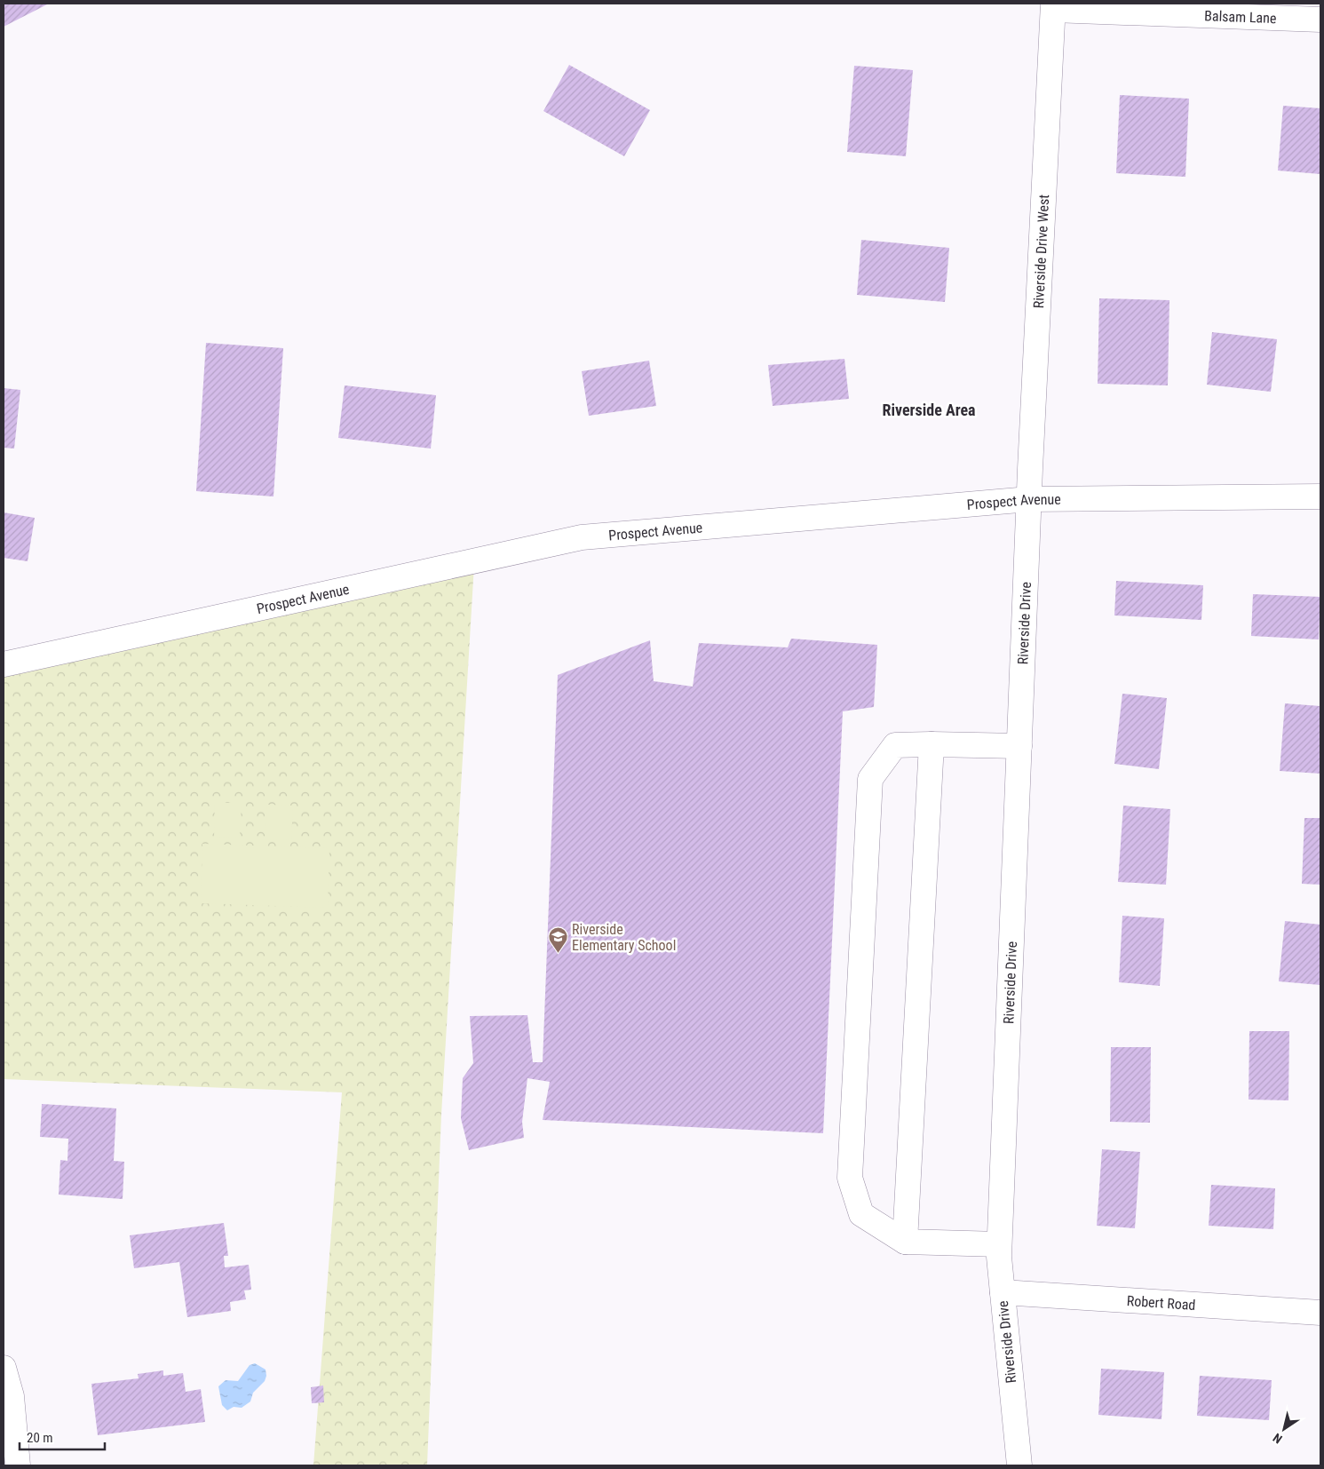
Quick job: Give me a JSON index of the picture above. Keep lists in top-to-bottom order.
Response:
{
  "streets": {
    "street": [
      "Balsam Lane",
      "Riverside Drive West",
      "Prospect Avenue",
      "Riverside Drive",
      "Robert Road"
    ]
  },
  "crossings": [
    ["Balsam Lane", "Riverside Drive West"],
    ["Riverside Drive West", "Prospect Avenue"],
    ["Riverside Drive West", "Riverside Drive"],
    ["Prospect Avenue", "Riverside Drive"],
    ["Riverside Drive", "Robert Road"]
  ],
  "districts": ["Riverside Area"],
  "places": {
    "school or university": ["Riverside Elementary School"]
  },
  "scale_bar": "20 m",
  "north": "bottom left"
}
